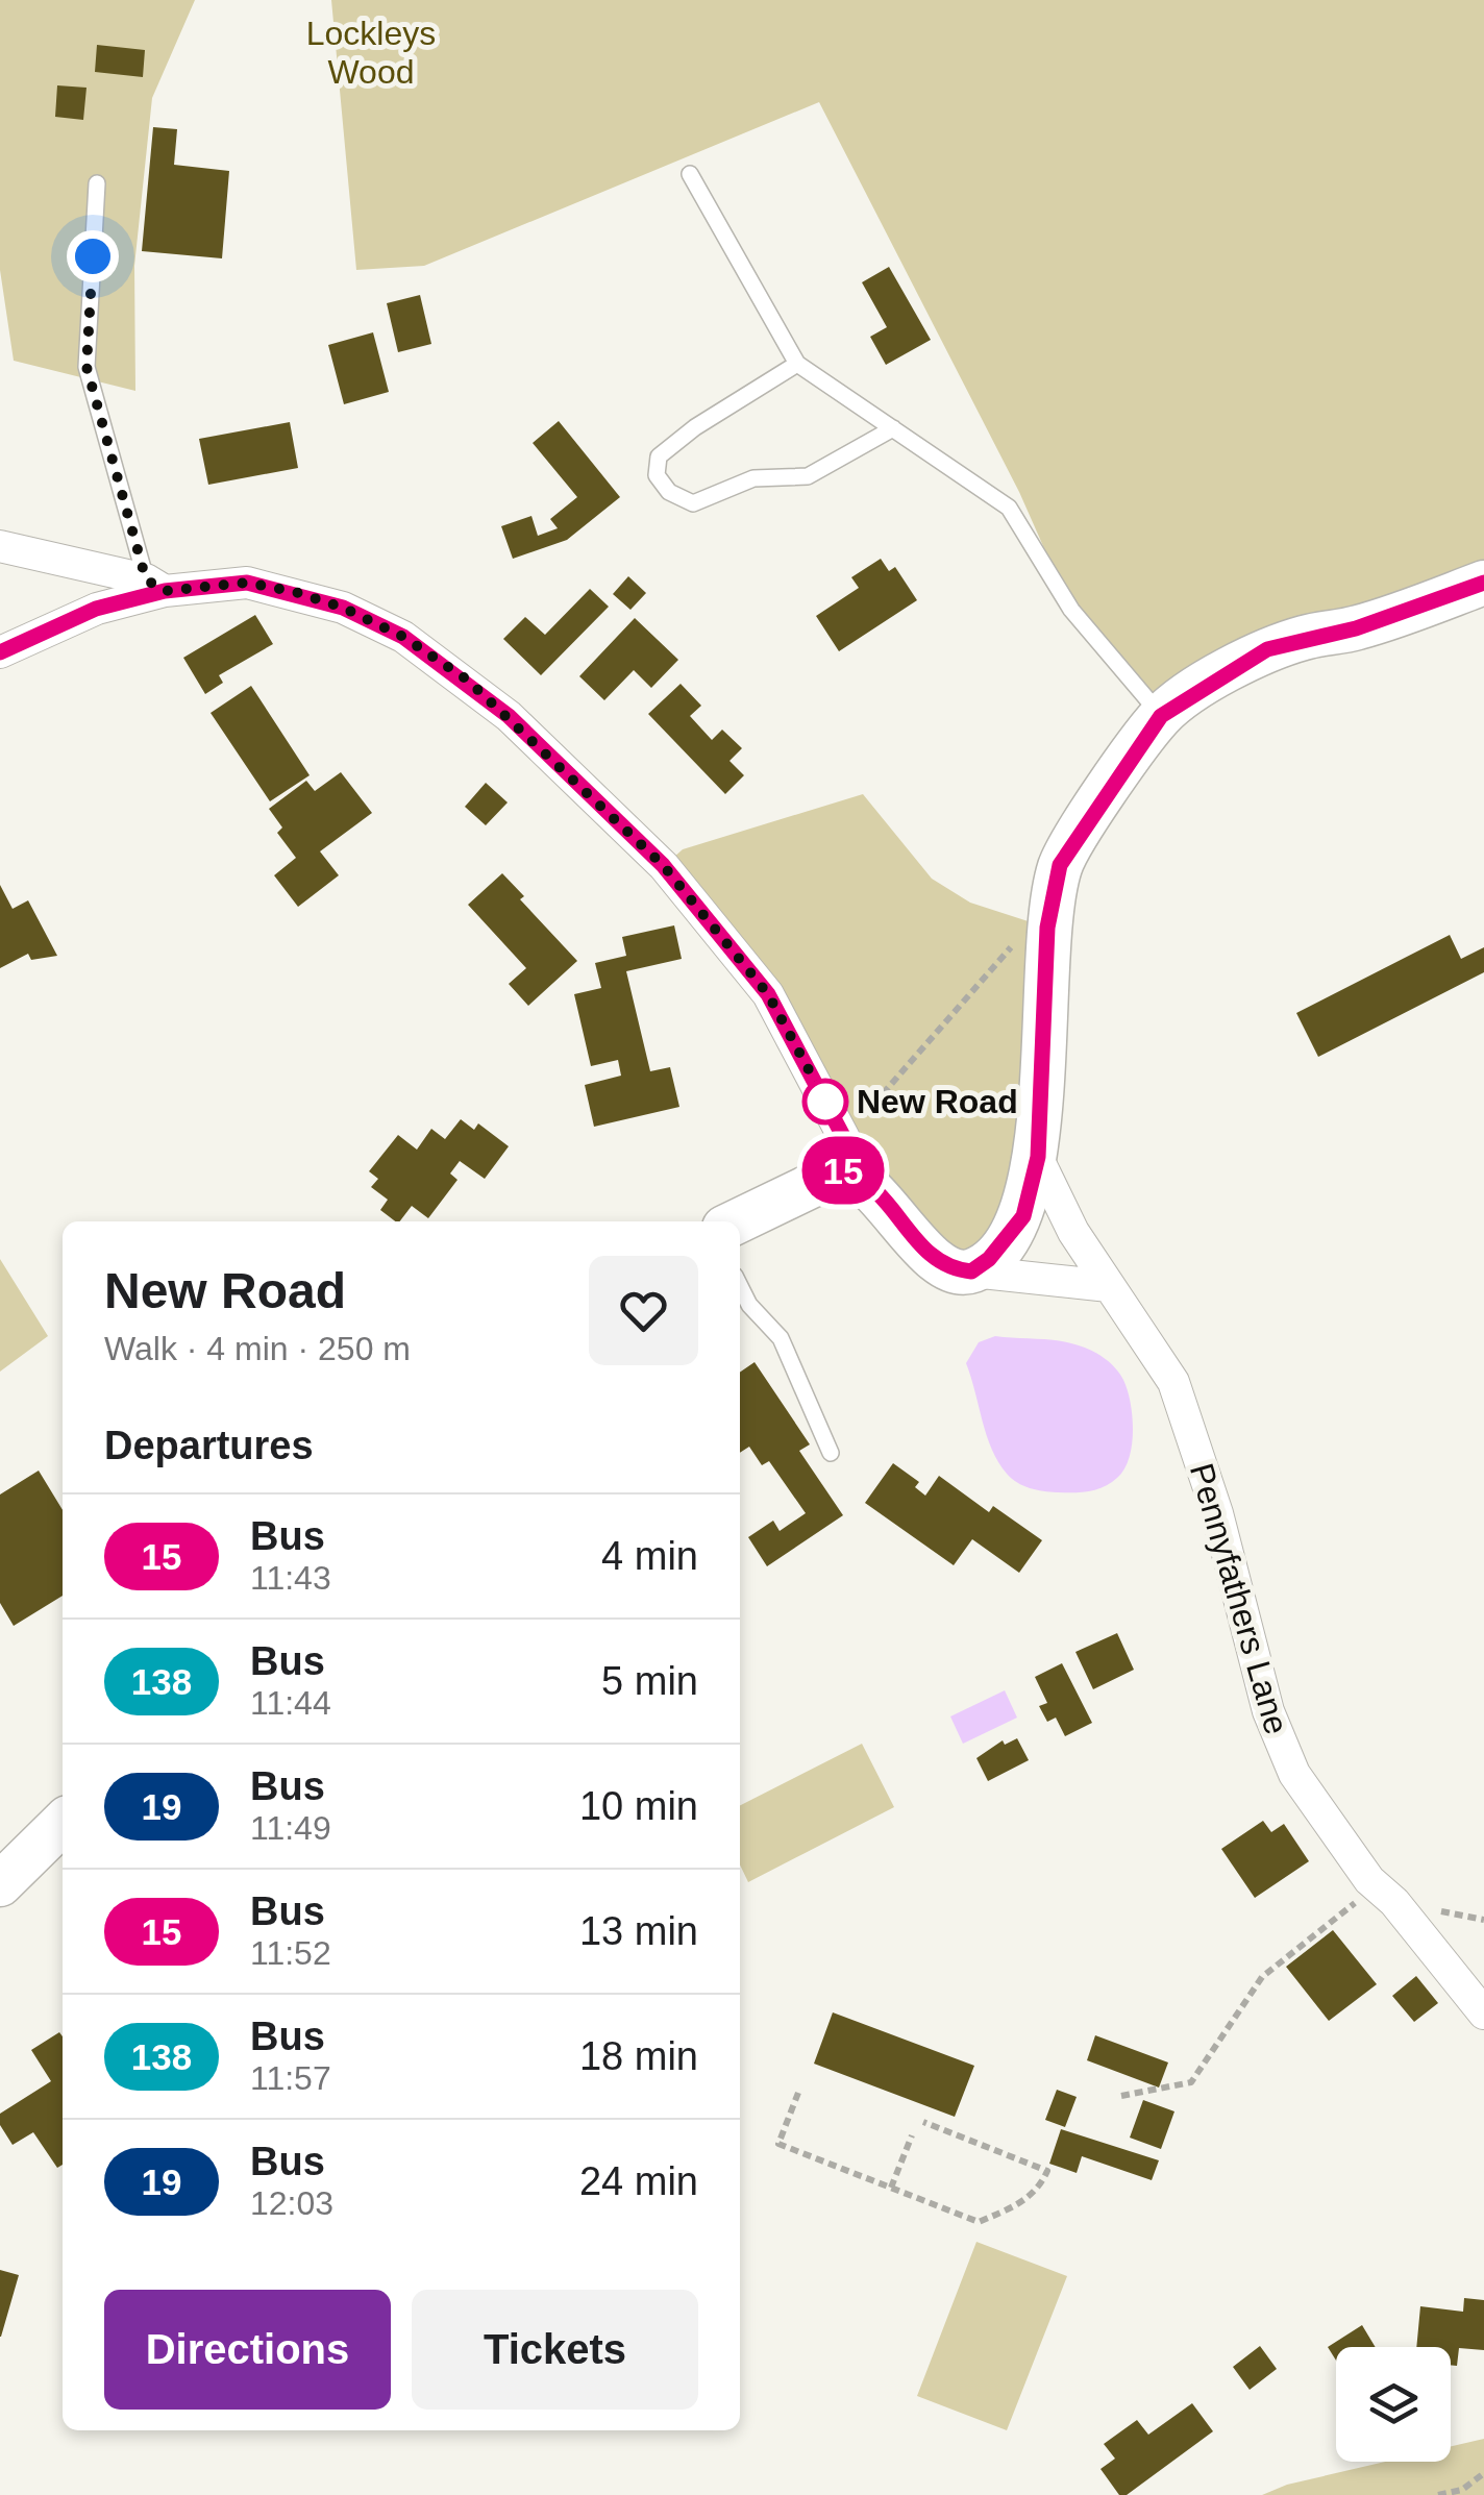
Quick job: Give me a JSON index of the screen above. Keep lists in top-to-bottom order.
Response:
{
  "streets": {
    "street": ["Pennyfathers Lane"]
  },
  "parks": ["Lockleys Wood"],
  "places": ["New Road"],
  "lines": ["bus line 15"],
  "page": {
    "on_map": "15",
    "heading": [
      ["New Road", "Walk · 4 min · 250 m"],
      "Departures"
    ],
    "list": [
      {
        "mark": "15",
        "name": "Bus",
        "note": "11:43",
        "value": "4 min"
      },
      {
        "mark": "138",
        "name": "Bus",
        "note": "11:44",
        "value": "5 min"
      },
      {
        "mark": "19",
        "name": "Bus",
        "note": "11:49",
        "value": "10 min"
      },
      {
        "mark": "15",
        "name": "Bus",
        "note": "11:52",
        "value": "13 min"
      },
      {
        "mark": "138",
        "name": "Bus",
        "note": "11:57",
        "value": "18 min"
      },
      {
        "mark": "19",
        "name": "Bus",
        "note": "12:03",
        "value": "24 min"
      }
    ],
    "buttons": ["Directions", "Tickets"]
  }
}
